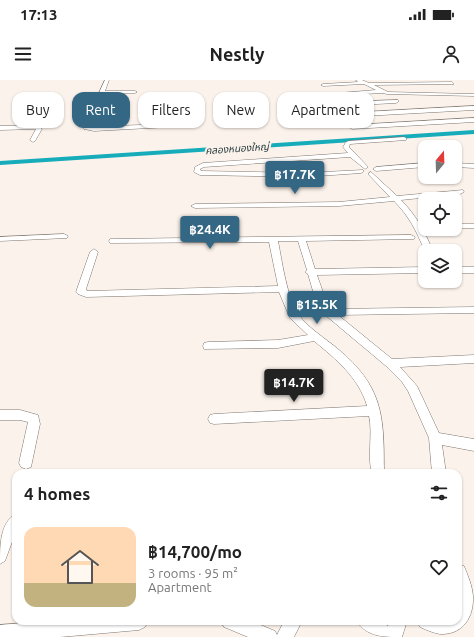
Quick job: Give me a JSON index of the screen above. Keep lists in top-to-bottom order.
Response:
{
  "water": ["คลองหนองใหญ่"],
  "north": "top",
  "page": {
    "status": "17:13",
    "header": "Nestly",
    "chip": [
      "Buy",
      "Rent",
      "Filters",
      "New",
      "Apartment"
    ],
    "price": [
      "฿17.7K",
      "฿24.4K",
      "฿15.5K",
      "฿14.7K"
    ],
    "heading": "4 homes",
    "list": [
      {
        "name": "฿14,700/mo",
        "note": "3 rooms · 95 m² · Apartment"
      }
    ]
  }
}
